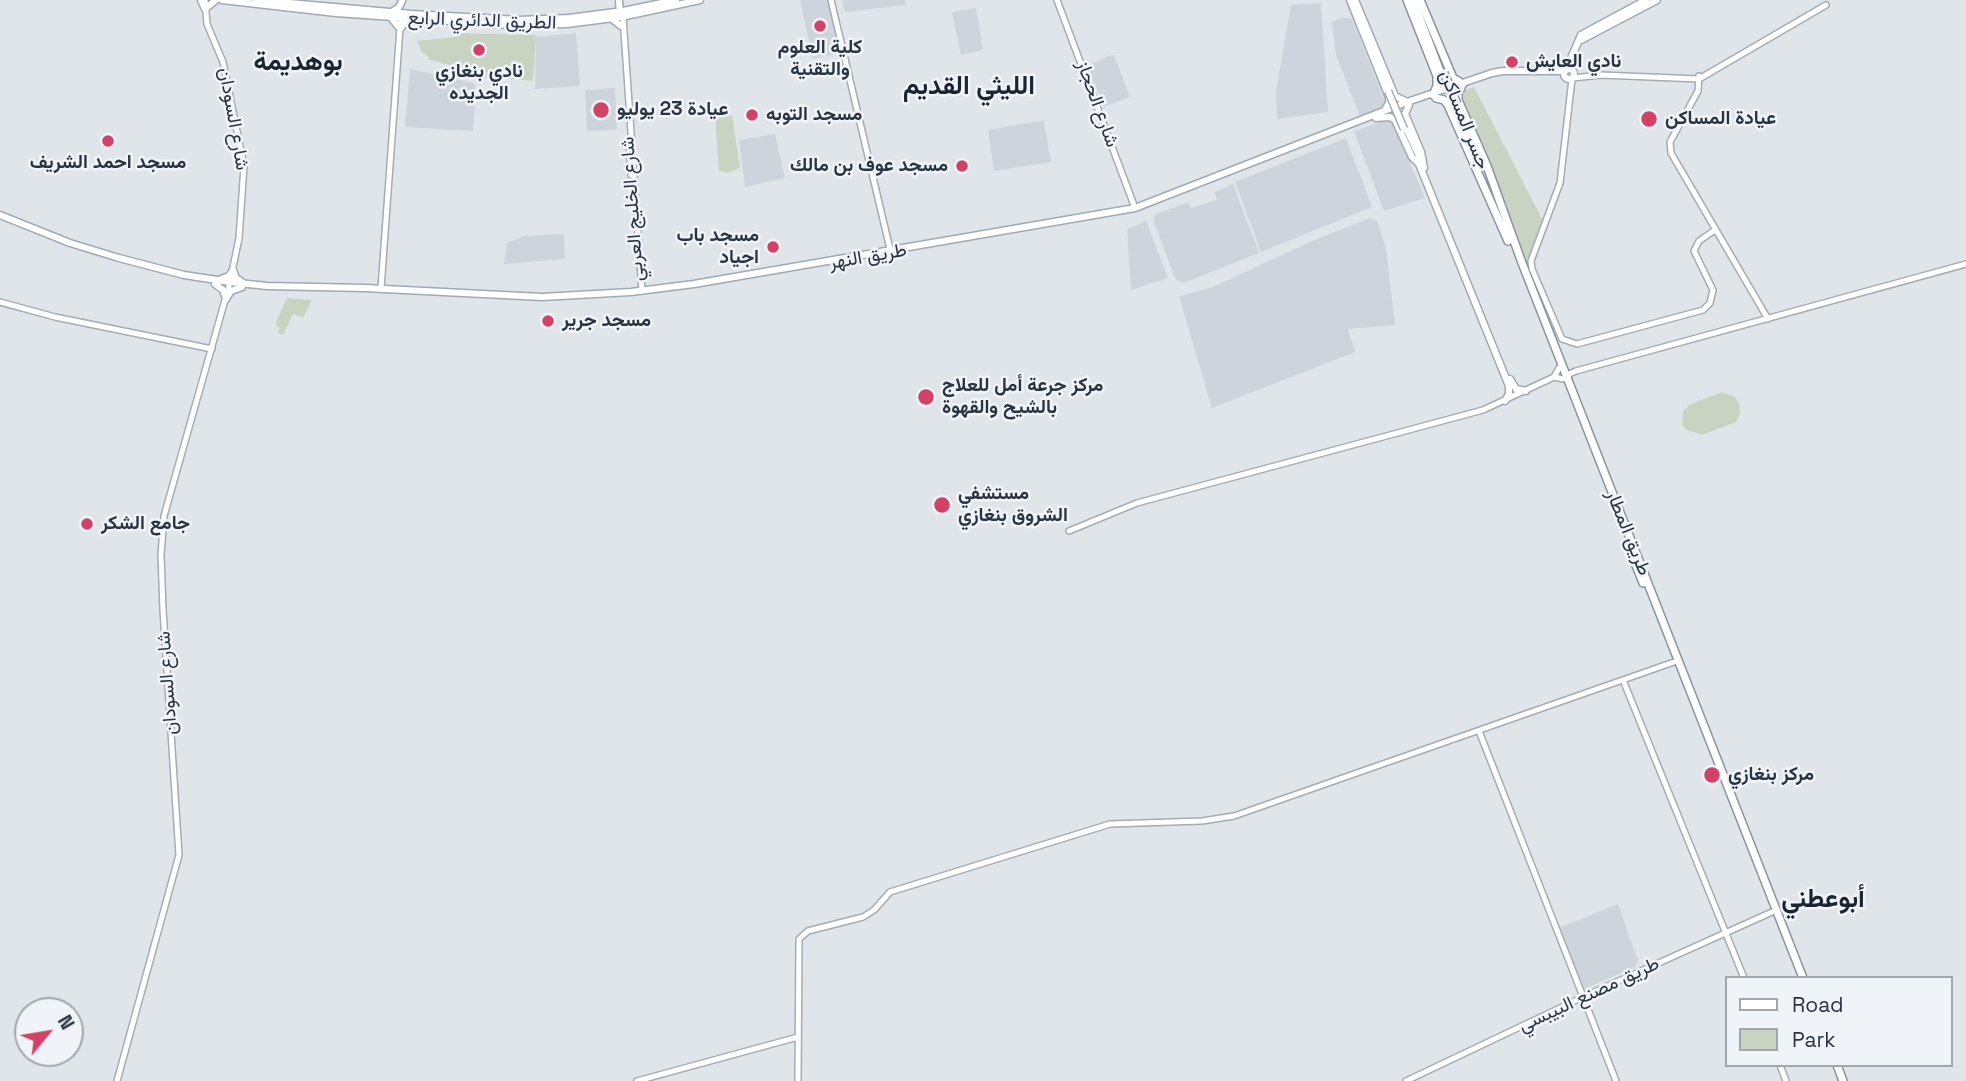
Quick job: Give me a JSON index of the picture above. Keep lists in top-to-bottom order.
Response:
{
  "streets": {
    "highway": ["جسر المساكن", "طريق المطار"],
    "main road": ["الطريق الدائري الرابع", "شارع الخليج العربي", "طريق النهر"],
    "street": ["شارع الحجاز", "شارع السودان", "طريق مصنع البيبسي"]
  },
  "crossings": [
    ["الطريق الدائري الرابع", "شارع الخليج العربي"],
    ["شارع الحجاز", "طريق النهر"],
    ["جسر المساكن", "طريق المطار"],
    ["طريق النهر", "طريق المطار"],
    ["طريق المطار", "طريق مصنع البيبسي"]
  ],
  "districts": ["بوهديمة", "الليثي القديم", "أبوعطني"],
  "places": [
    "كلية العلوم والتقنية",
    "نادي بنغازي الجديده",
    "نادي العايش",
    "عيادة 23 يوليو",
    "مسجد التوبه",
    "عيادة المساكن",
    "مسجد احمد الشريف",
    "مسجد عوف بن مالك",
    "مسجد باب اجياد",
    "مسجد جرير",
    "مركز جرعة أمل للعلاج بالشيح والقهوة",
    "مستشفي الشروق بنغازي",
    "جامع الشكر",
    "مركز بنغازي"
  ],
  "legend": ["Road", "Park"],
  "north": "top right"
}
